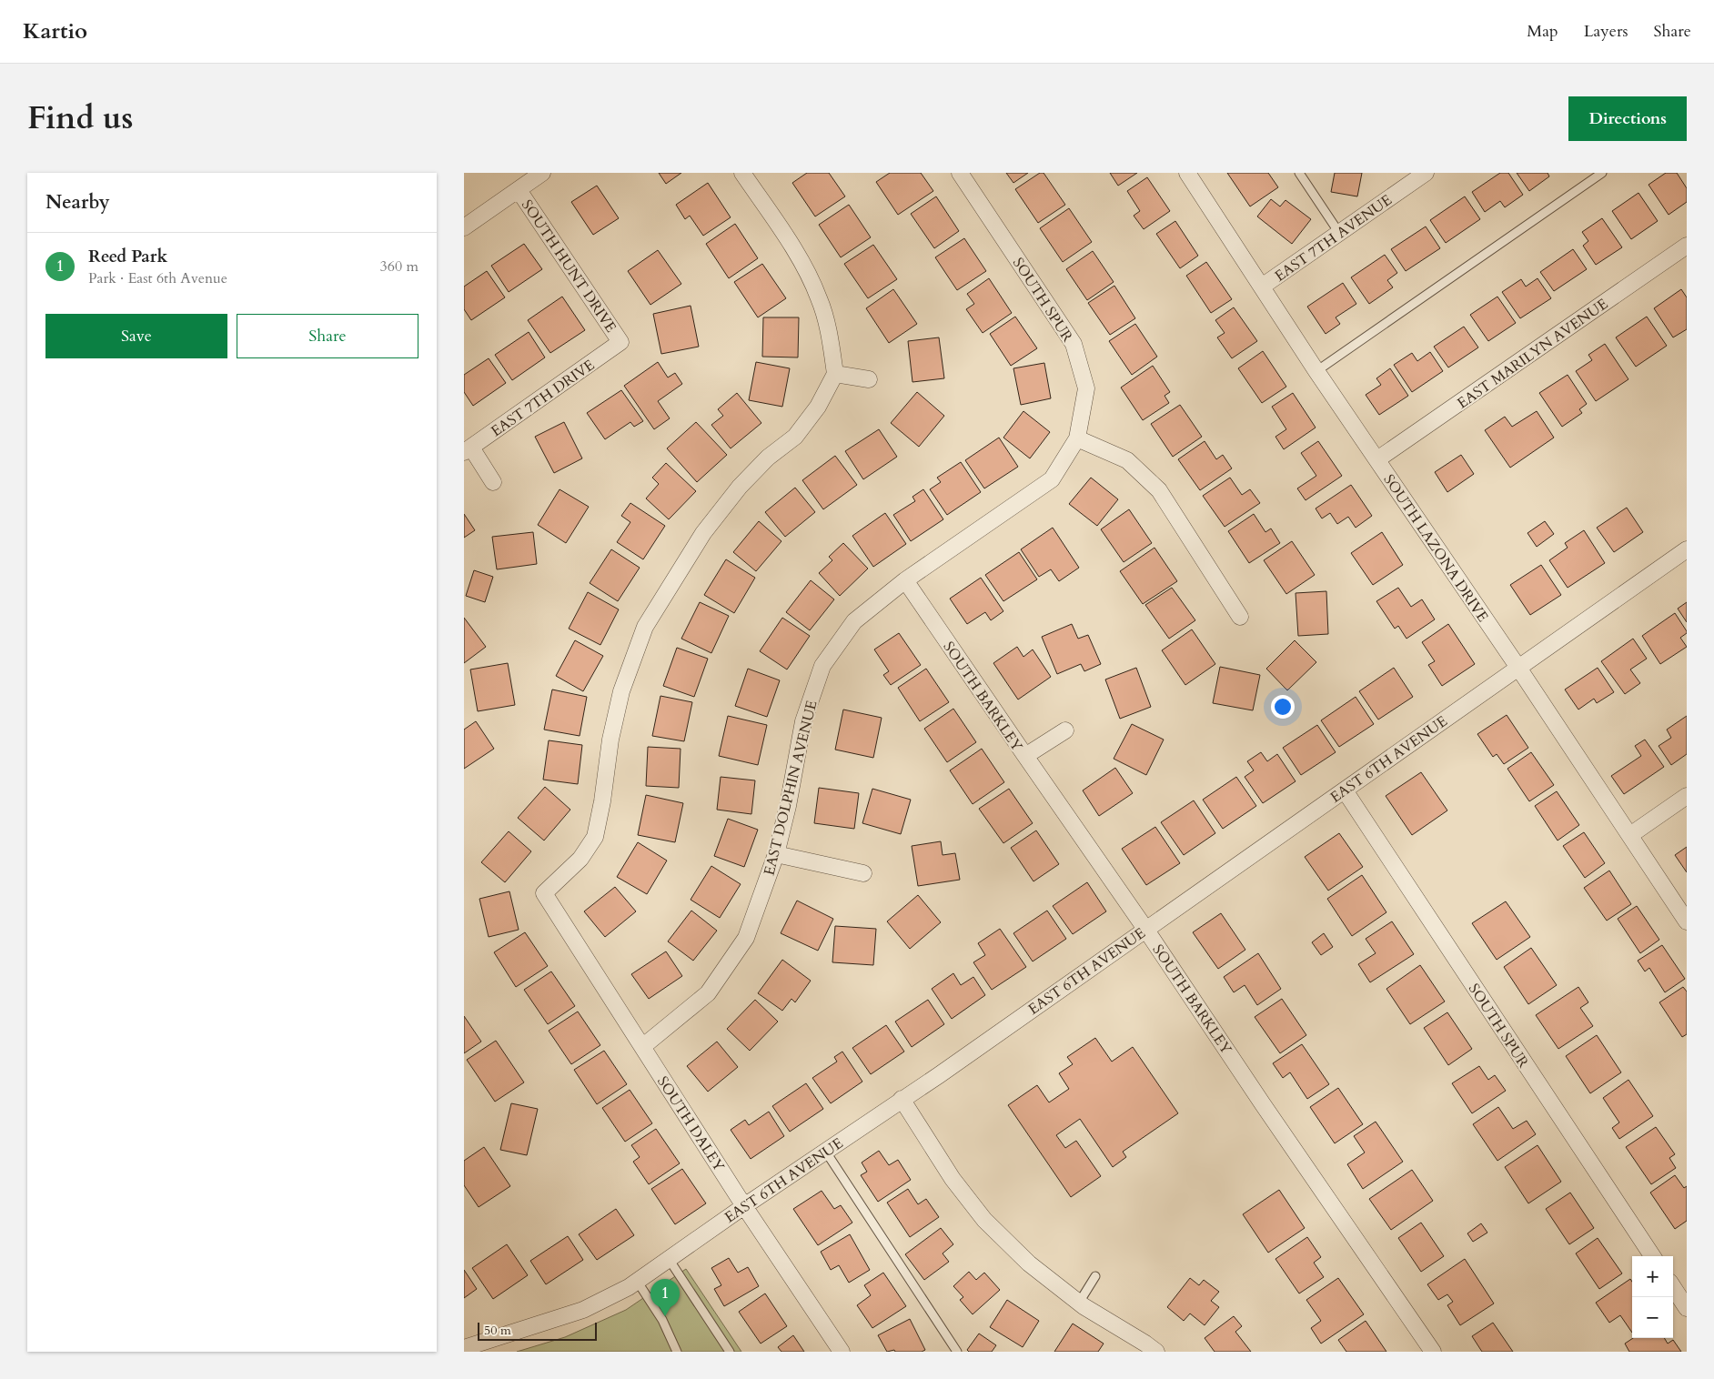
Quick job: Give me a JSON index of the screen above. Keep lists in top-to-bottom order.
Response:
{
  "streets": {
    "street": [
      "EAST 7TH AVENUE",
      "SOUTH HUNT DRIVE",
      "SOUTH SPUR",
      "EAST MARILYN AVENUE",
      "EAST 7TH DRIVE",
      "SOUTH LAZONA DRIVE",
      "SOUTH BARKLEY",
      "EAST 6TH AVENUE",
      "EAST DOLPHIN AVENUE",
      "SOUTH DALEY"
    ]
  },
  "crossings": [
    ["EAST 7TH AVENUE", "SOUTH LAZONA DRIVE"],
    ["SOUTH HUNT DRIVE", "EAST 7TH DRIVE"],
    ["SOUTH SPUR", "EAST 6TH AVENUE"],
    ["SOUTH SPUR", "EAST DOLPHIN AVENUE"],
    ["EAST MARILYN AVENUE", "SOUTH LAZONA DRIVE"],
    ["SOUTH LAZONA DRIVE", "EAST 6TH AVENUE"],
    ["SOUTH BARKLEY", "EAST 6TH AVENUE"],
    ["SOUTH BARKLEY", "EAST DOLPHIN AVENUE"],
    ["EAST 6TH AVENUE", "SOUTH DALEY"],
    ["EAST DOLPHIN AVENUE", "SOUTH DALEY"]
  ],
  "scale_bar": "50 m",
  "page": {
    "header": "Kartio",
    "nav": ["Map", "Layers", "Share"],
    "title": "Find us",
    "buttons": [
      "Directions",
      ["Save", "Share"]
    ],
    "heading": "Nearby",
    "list": [
      {
        "mark": "1",
        "name": "Reed Park",
        "note": "Park · East 6th Avenue",
        "value": "360 m"
      }
    ],
    "map_buttons": ["+", "−"],
    "pins": "1",
    "scale": "50 m"
  }
}
